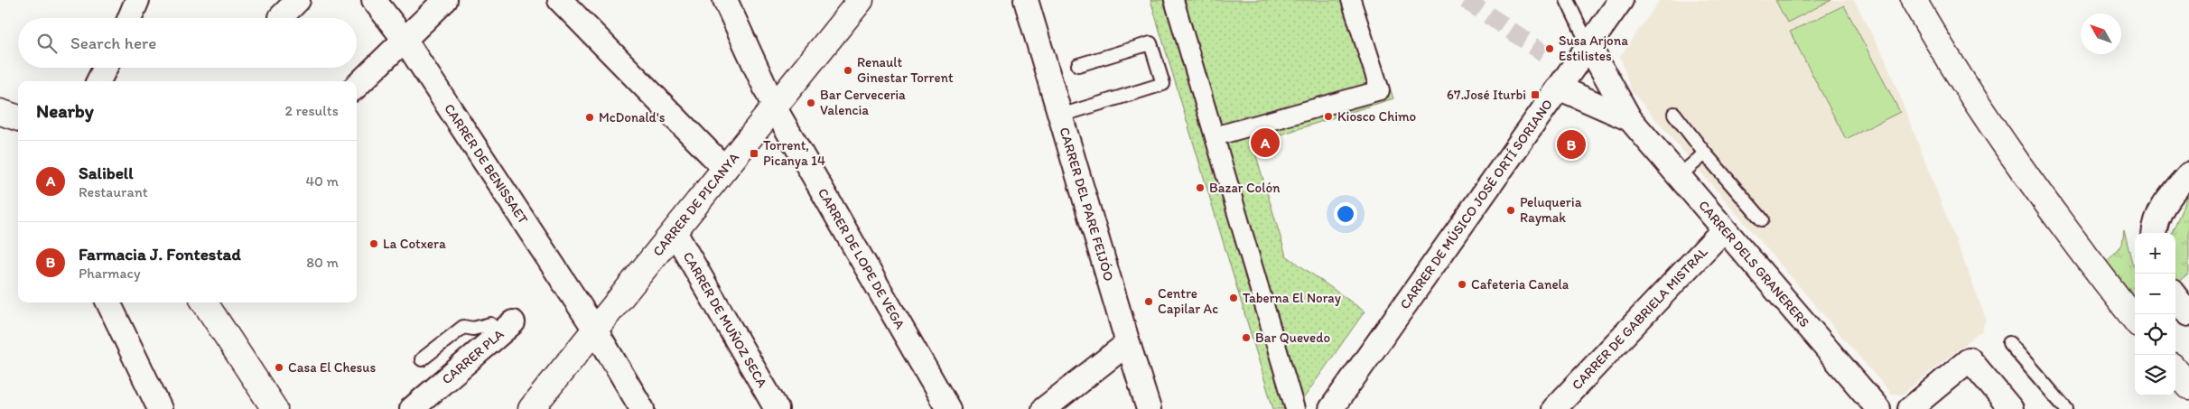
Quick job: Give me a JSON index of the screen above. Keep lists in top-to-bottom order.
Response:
{
  "streets": {
    "street": [
      "CARRER DE BENISSAET",
      "CARRER DE PICANYA",
      "CARRER DEL PARE FEIJÓO",
      "CARRER DE MÚSICO JOSÉ ORTÍ SORIANO",
      "CARRER DE LOPE DE VEGA",
      "CARRER DELS GRANERERS",
      "CARRER DE GABRIELA MISTRAL",
      "CARRER DE MUÑOZ SECA",
      "CARRER PLA"
    ]
  },
  "crossings": [
    ["CARRER DE BENISSAET", "CARRER DE PICANYA"],
    ["CARRER DE PICANYA", "CARRER DE LOPE DE VEGA"],
    ["CARRER DE PICANYA", "CARRER DE MUÑOZ SECA"],
    ["CARRER DE MÚSICO JOSÉ ORTÍ SORIANO", "CARRER DELS GRANERERS"],
    ["CARRER DELS GRANERERS", "CARRER DE GABRIELA MISTRAL"]
  ],
  "places": {
    "other": [
      "Susa Arjona Estilistes",
      "Renault Ginestar Torrent",
      "Bar Cerveceria Valencia",
      "Kiosco Chimo",
      "McDonald's",
      "Bazar Colón",
      "Peluqueria Raymak",
      "La Cotxera",
      "Cafeteria Canela",
      "Taberna El Noray",
      "Centre Capilar Ac",
      "Bar Quevedo",
      "Casa El Chesus"
    ],
    "transit": ["67.José Iturbi", "Torrent, Picanya 14"]
  },
  "north": "top left",
  "page": {
    "search": "Search here",
    "heading": ["Nearby", "2 results"],
    "pins": ["A", "B"],
    "list": [
      {
        "mark": "A",
        "name": "Salibell",
        "note": "Restaurant",
        "value": "40 m"
      },
      {
        "mark": "B",
        "name": "Farmacia J. Fontestad",
        "note": "Pharmacy",
        "value": "80 m"
      }
    ],
    "map_buttons": ["+", "−"]
  }
}
